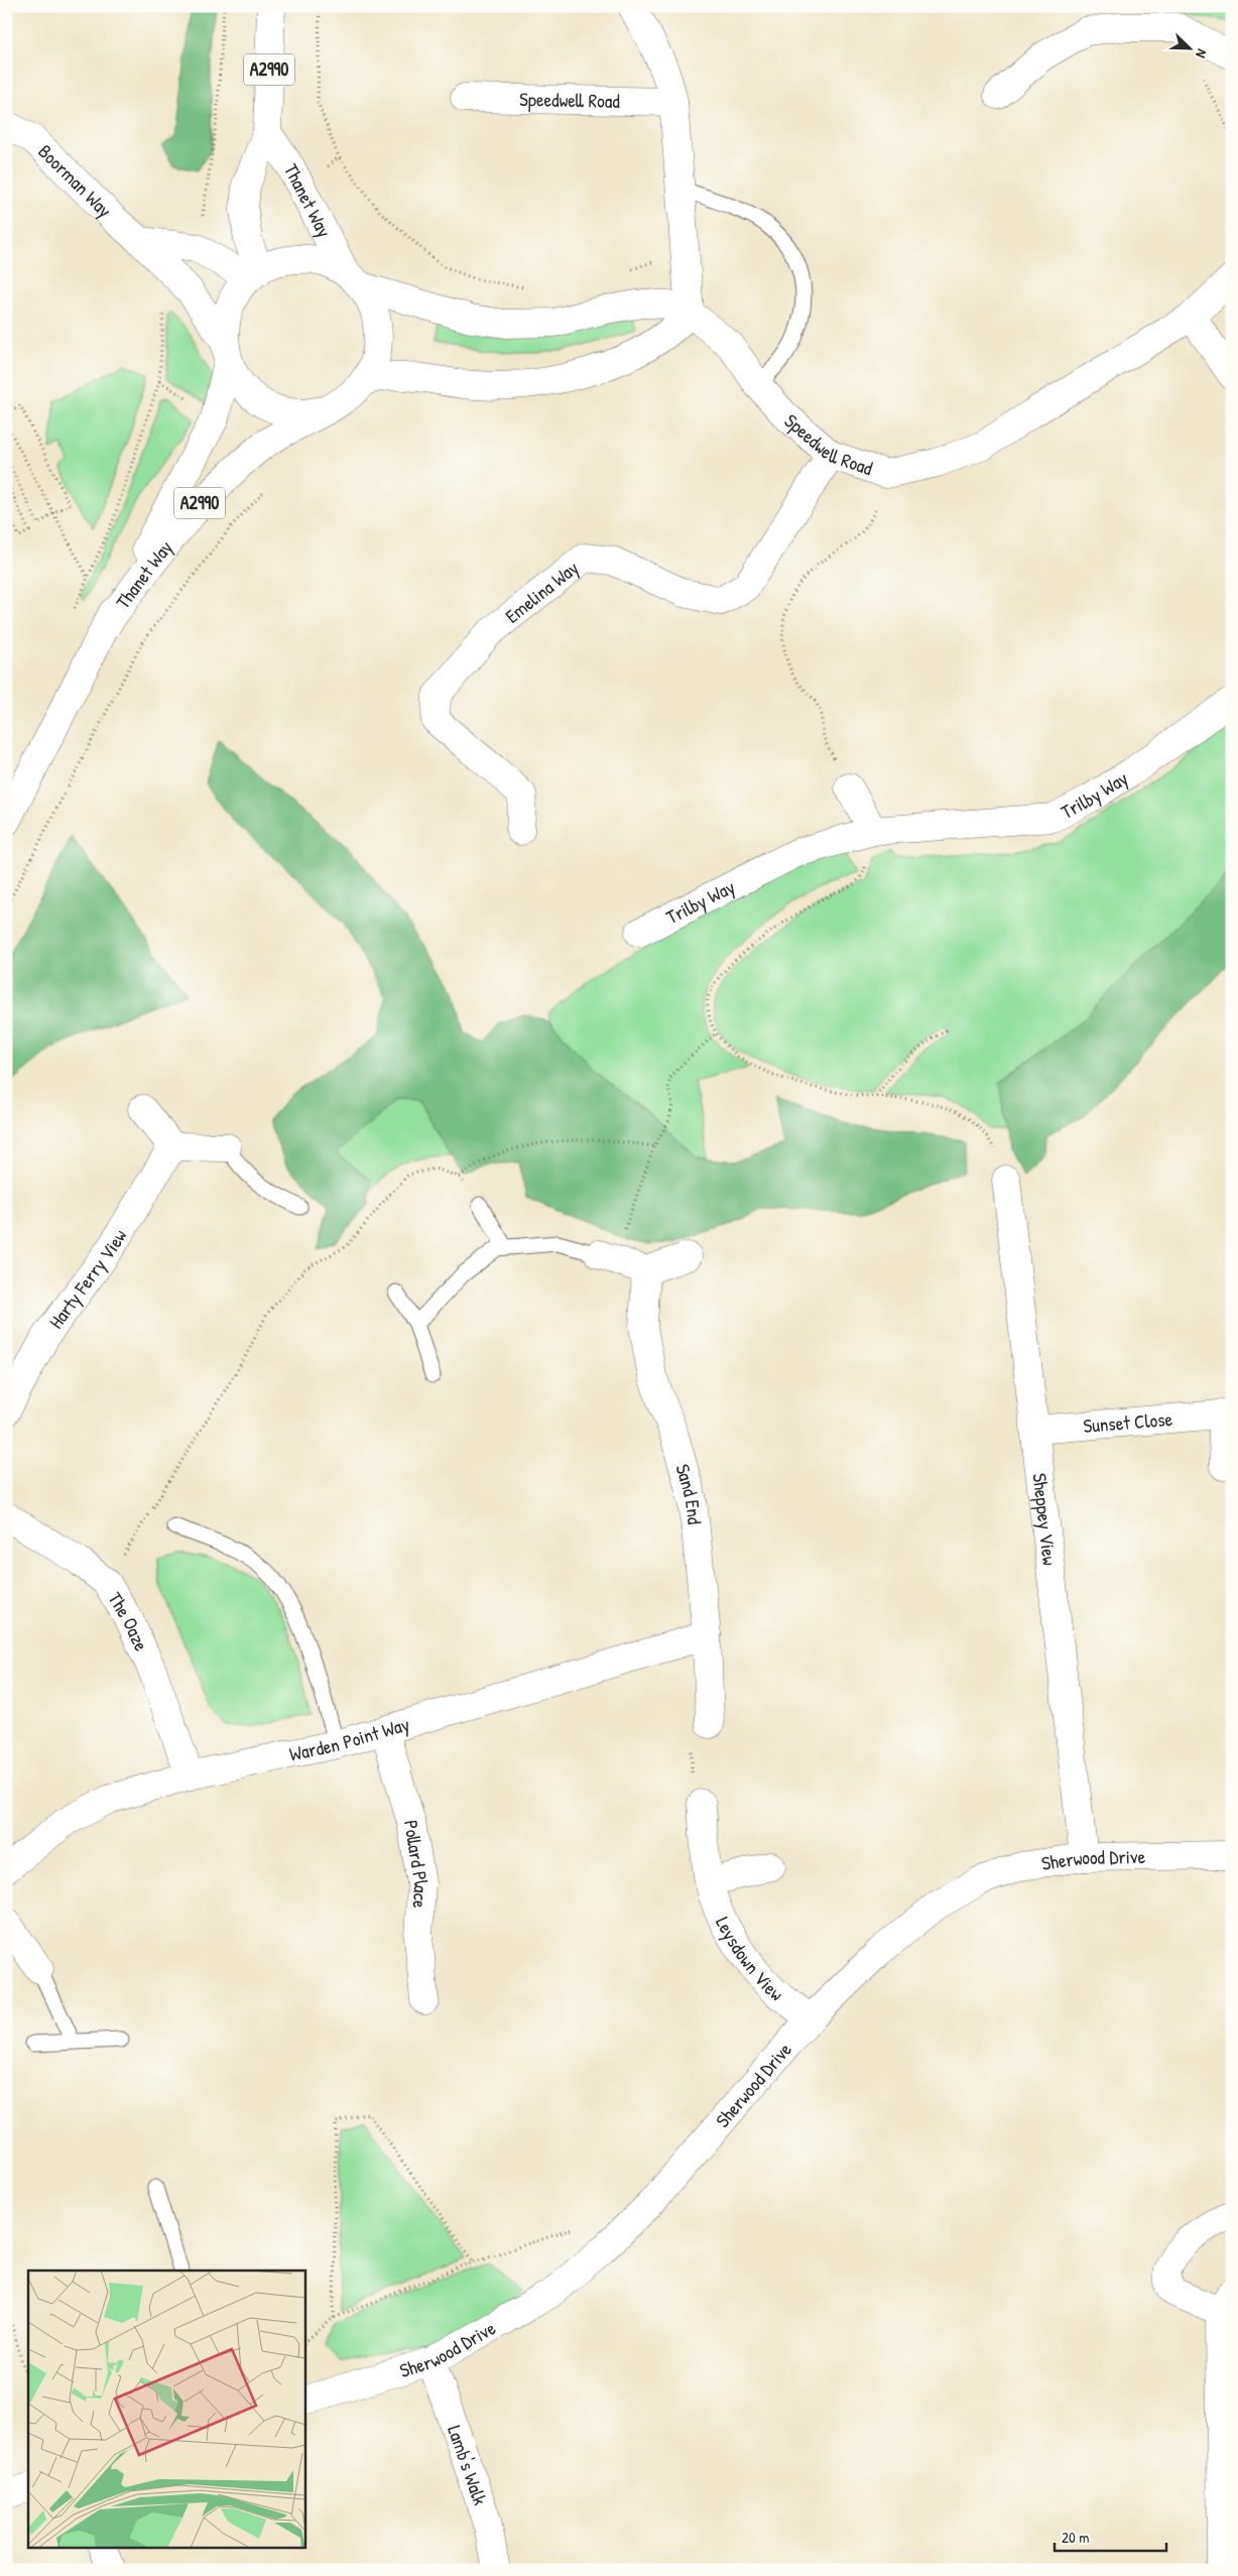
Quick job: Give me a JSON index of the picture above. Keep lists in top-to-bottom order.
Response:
{
  "streets": {
    "street": [
      "A2990",
      "Speedwell Road",
      "Boorman Way",
      "Thanet Way",
      "Emelina Way",
      "Trilby Way",
      "Harty Ferry View",
      "Sunset Close",
      "Sand End",
      "Sheppey View",
      "The Oaze",
      "Warden Point Way",
      "Sherwood Drive",
      "Pollard Place",
      "Leysdown View",
      "Lamb's Walk"
    ]
  },
  "crossings": [
    ["Speedwell Road", "Boorman Way"],
    ["Speedwell Road", "Thanet Way"],
    ["Speedwell Road", "Emelina Way"],
    ["Boorman Way", "Thanet Way"],
    ["Sunset Close", "Sheppey View"],
    ["Sand End", "Warden Point Way"],
    ["Sheppey View", "Sherwood Drive"],
    ["The Oaze", "Warden Point Way"],
    ["Warden Point Way", "Pollard Place"],
    ["Sherwood Drive", "Leysdown View"],
    ["Sherwood Drive", "Lamb's Walk"]
  ],
  "scale_bar": "20 m",
  "north": "bottom right"
}
